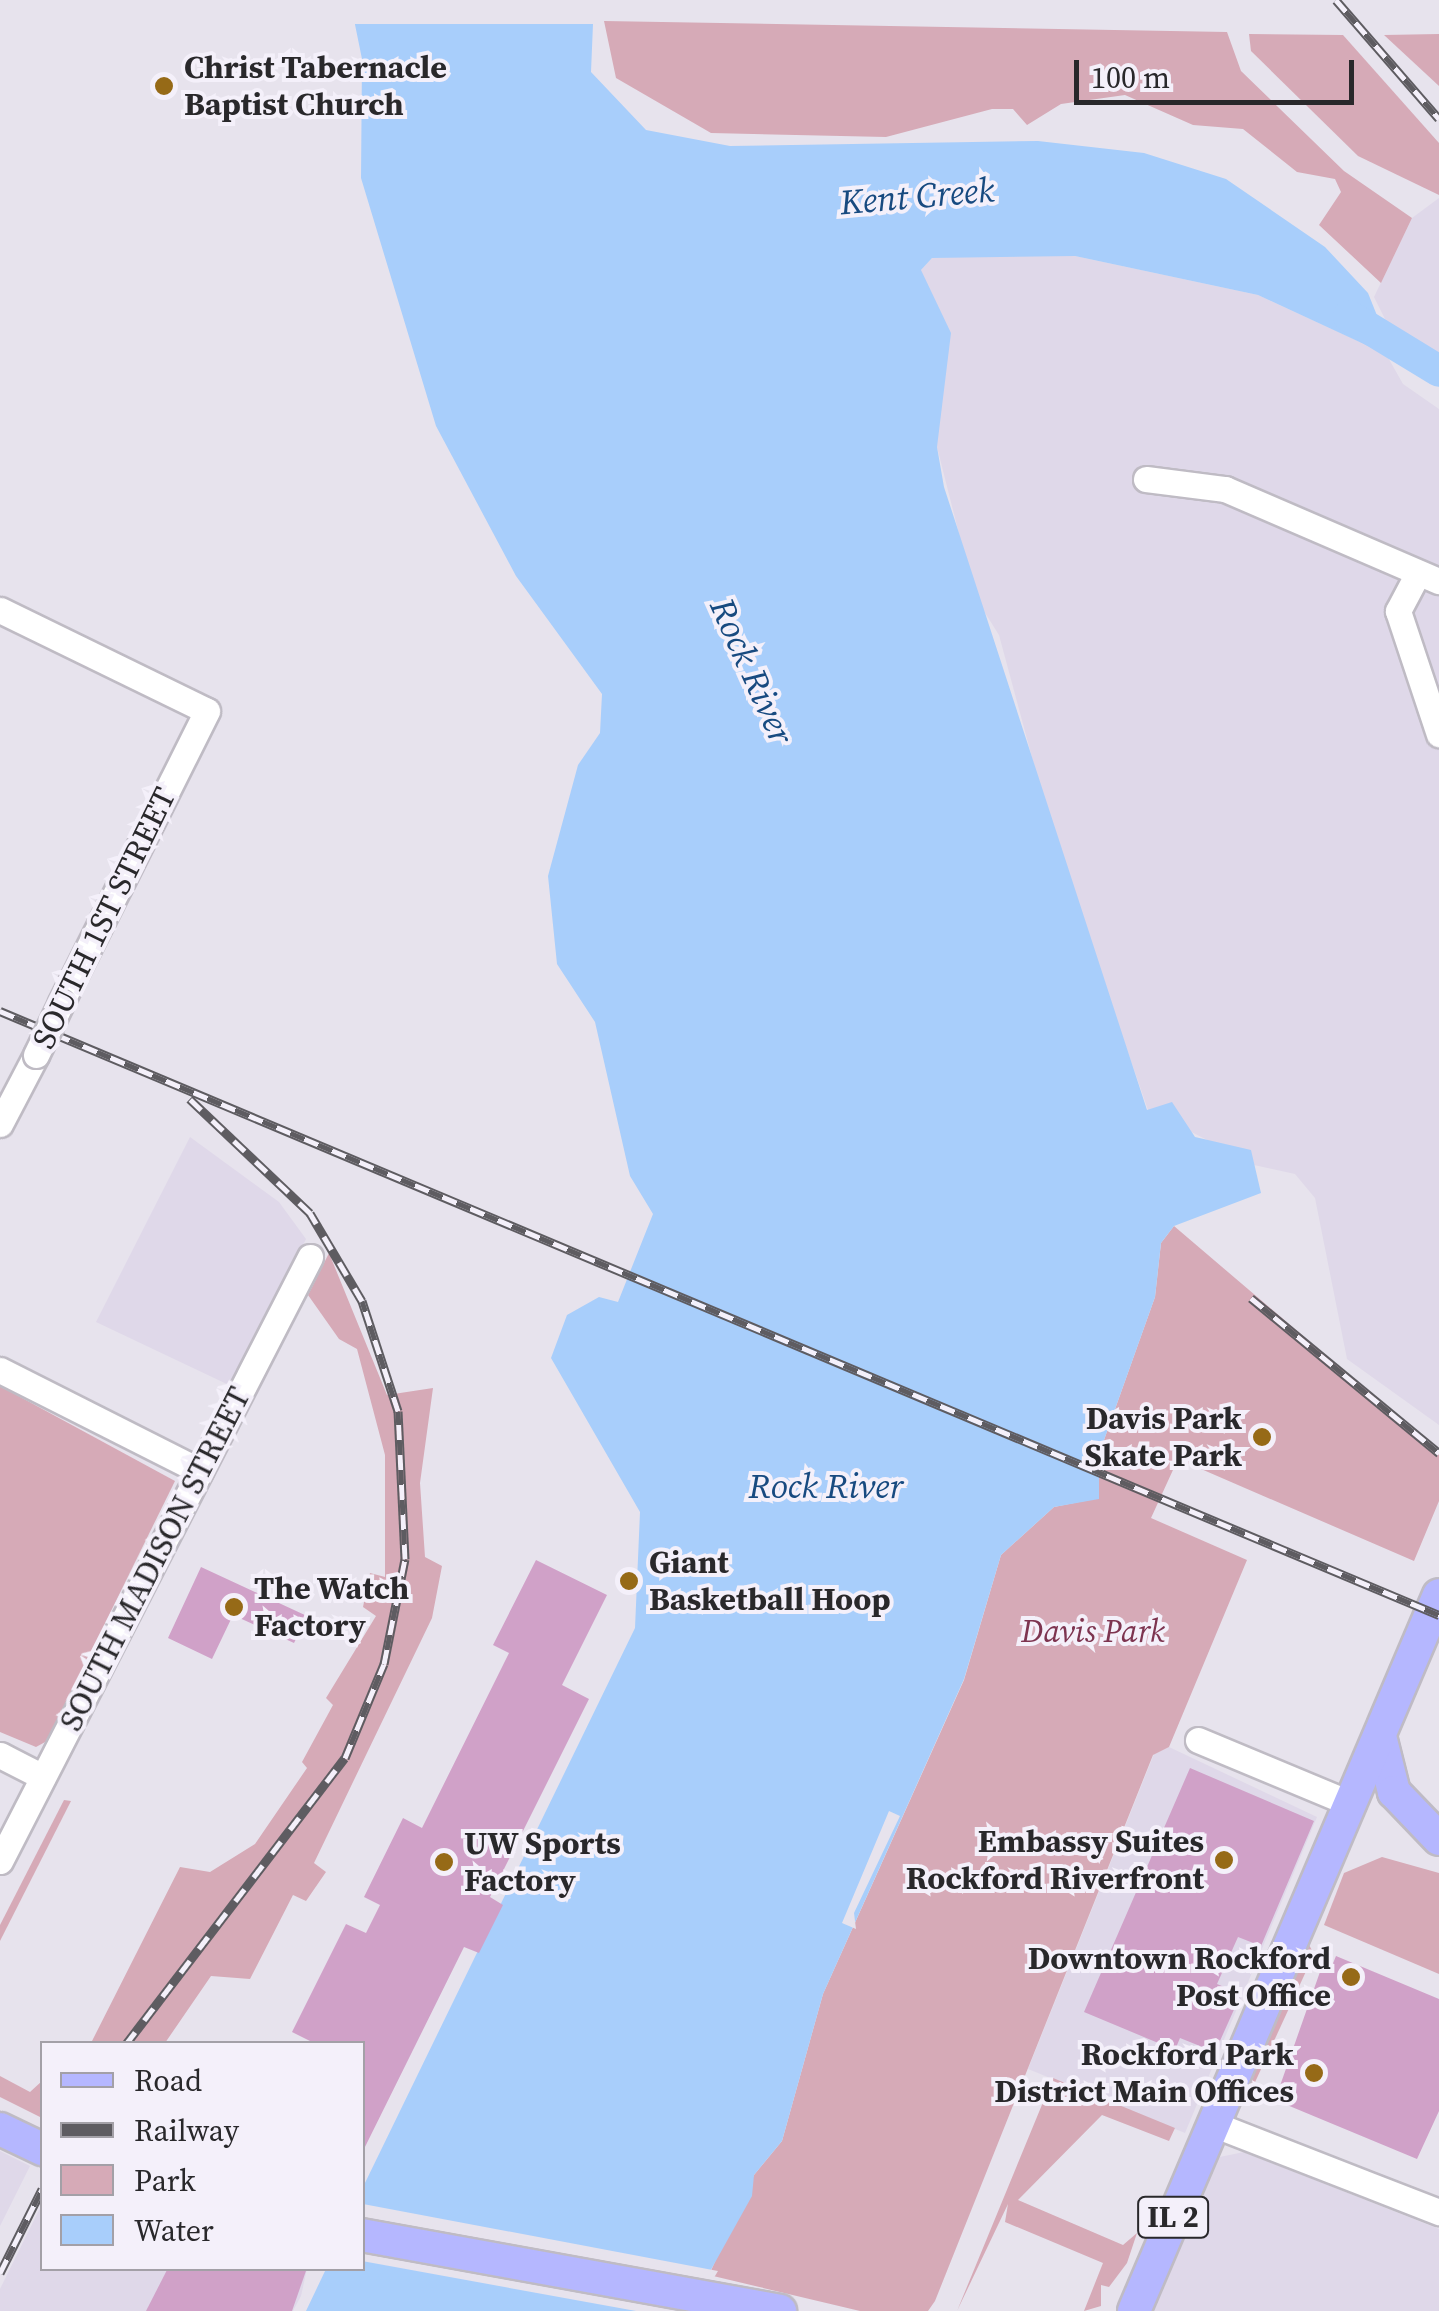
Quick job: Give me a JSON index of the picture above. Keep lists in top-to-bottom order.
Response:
{
  "streets": {
    "main road": ["IL 2"],
    "street": ["SOUTH 1ST STREET", "SOUTH MADISON STREET"]
  },
  "water": ["Kent Creek", "Rock River"],
  "parks": ["Davis Park"],
  "places": [
    "Christ Tabernacle Baptist Church",
    "Davis Park Skate Park",
    "Giant Basketball Hoop",
    "The Watch Factory",
    "Embassy Suites Rockford Riverfront",
    "UW Sports Factory",
    "Downtown Rockford Post Office",
    "Rockford Park District Main Offices"
  ],
  "legend": [
    "Road",
    "Railway",
    "Park",
    "Water"
  ],
  "scale_bar": "100 m"
}
